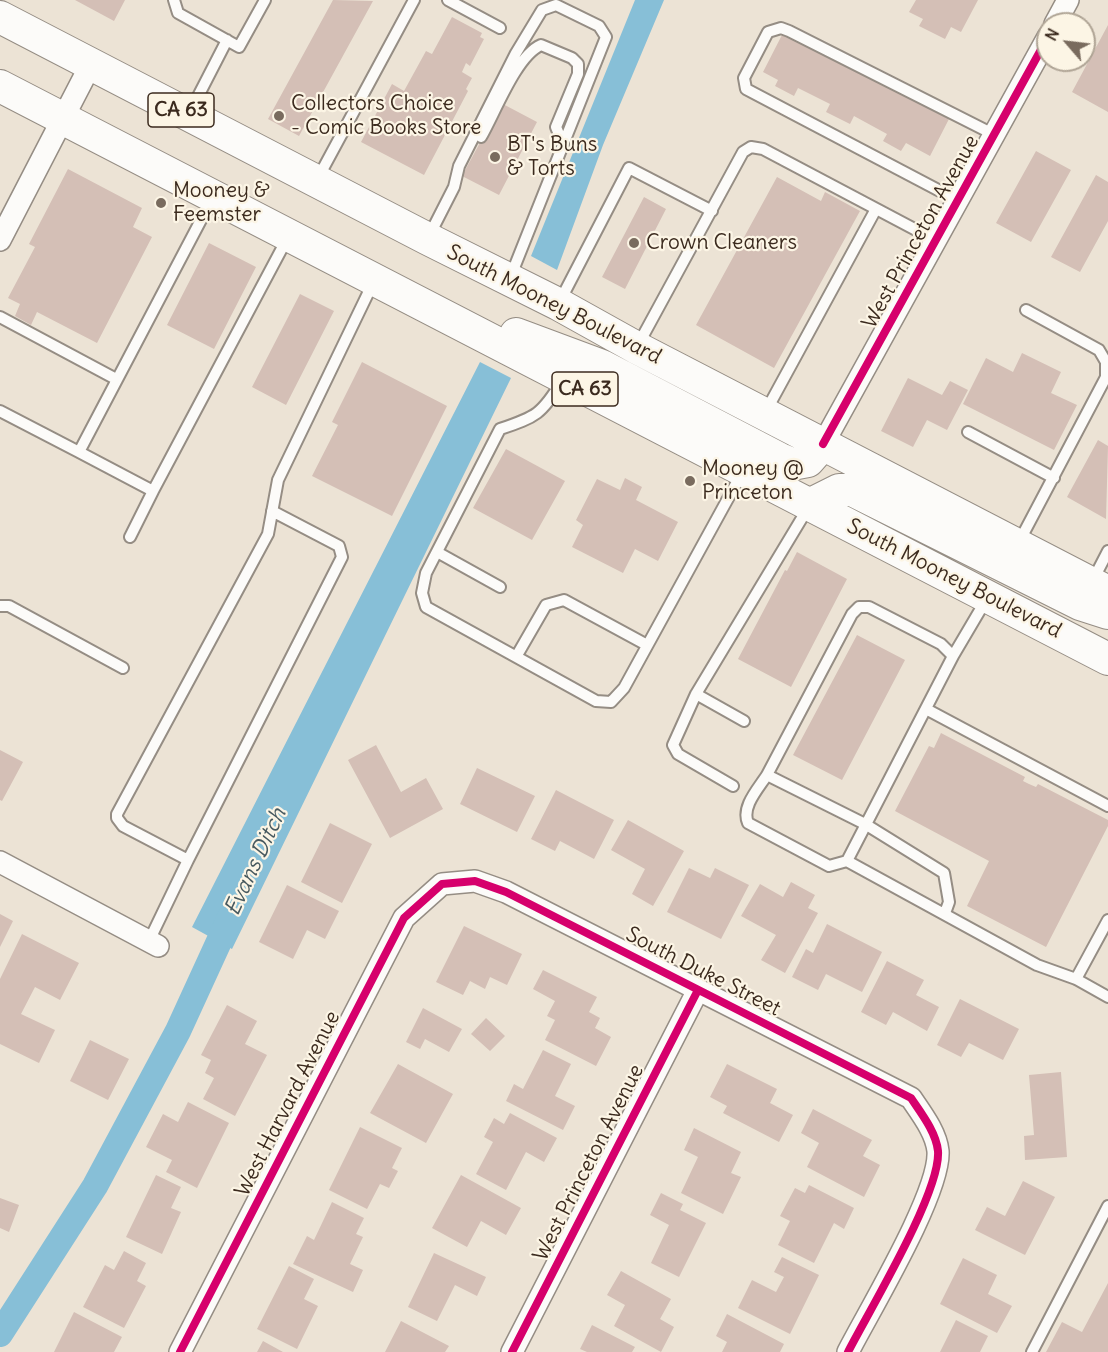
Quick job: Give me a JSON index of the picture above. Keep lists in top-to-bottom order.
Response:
{
  "streets": {
    "main road": ["CA 63", "South Mooney Boulevard"],
    "street": ["West Princeton Avenue", "South Duke Street", "West Harvard Avenue"]
  },
  "crossings": [
    ["West Princeton Avenue", "South Mooney Boulevard"],
    ["West Princeton Avenue", "South Duke Street"],
    ["South Duke Street", "West Harvard Avenue"]
  ],
  "water": ["Evans Ditch"],
  "places": [
    "Collectors Choice - Comic Books Store",
    "BT's Buns & Torts",
    "Mooney & Feemster",
    "Crown Cleaners",
    "Mooney @ Princeton"
  ],
  "north": "top left"
}
